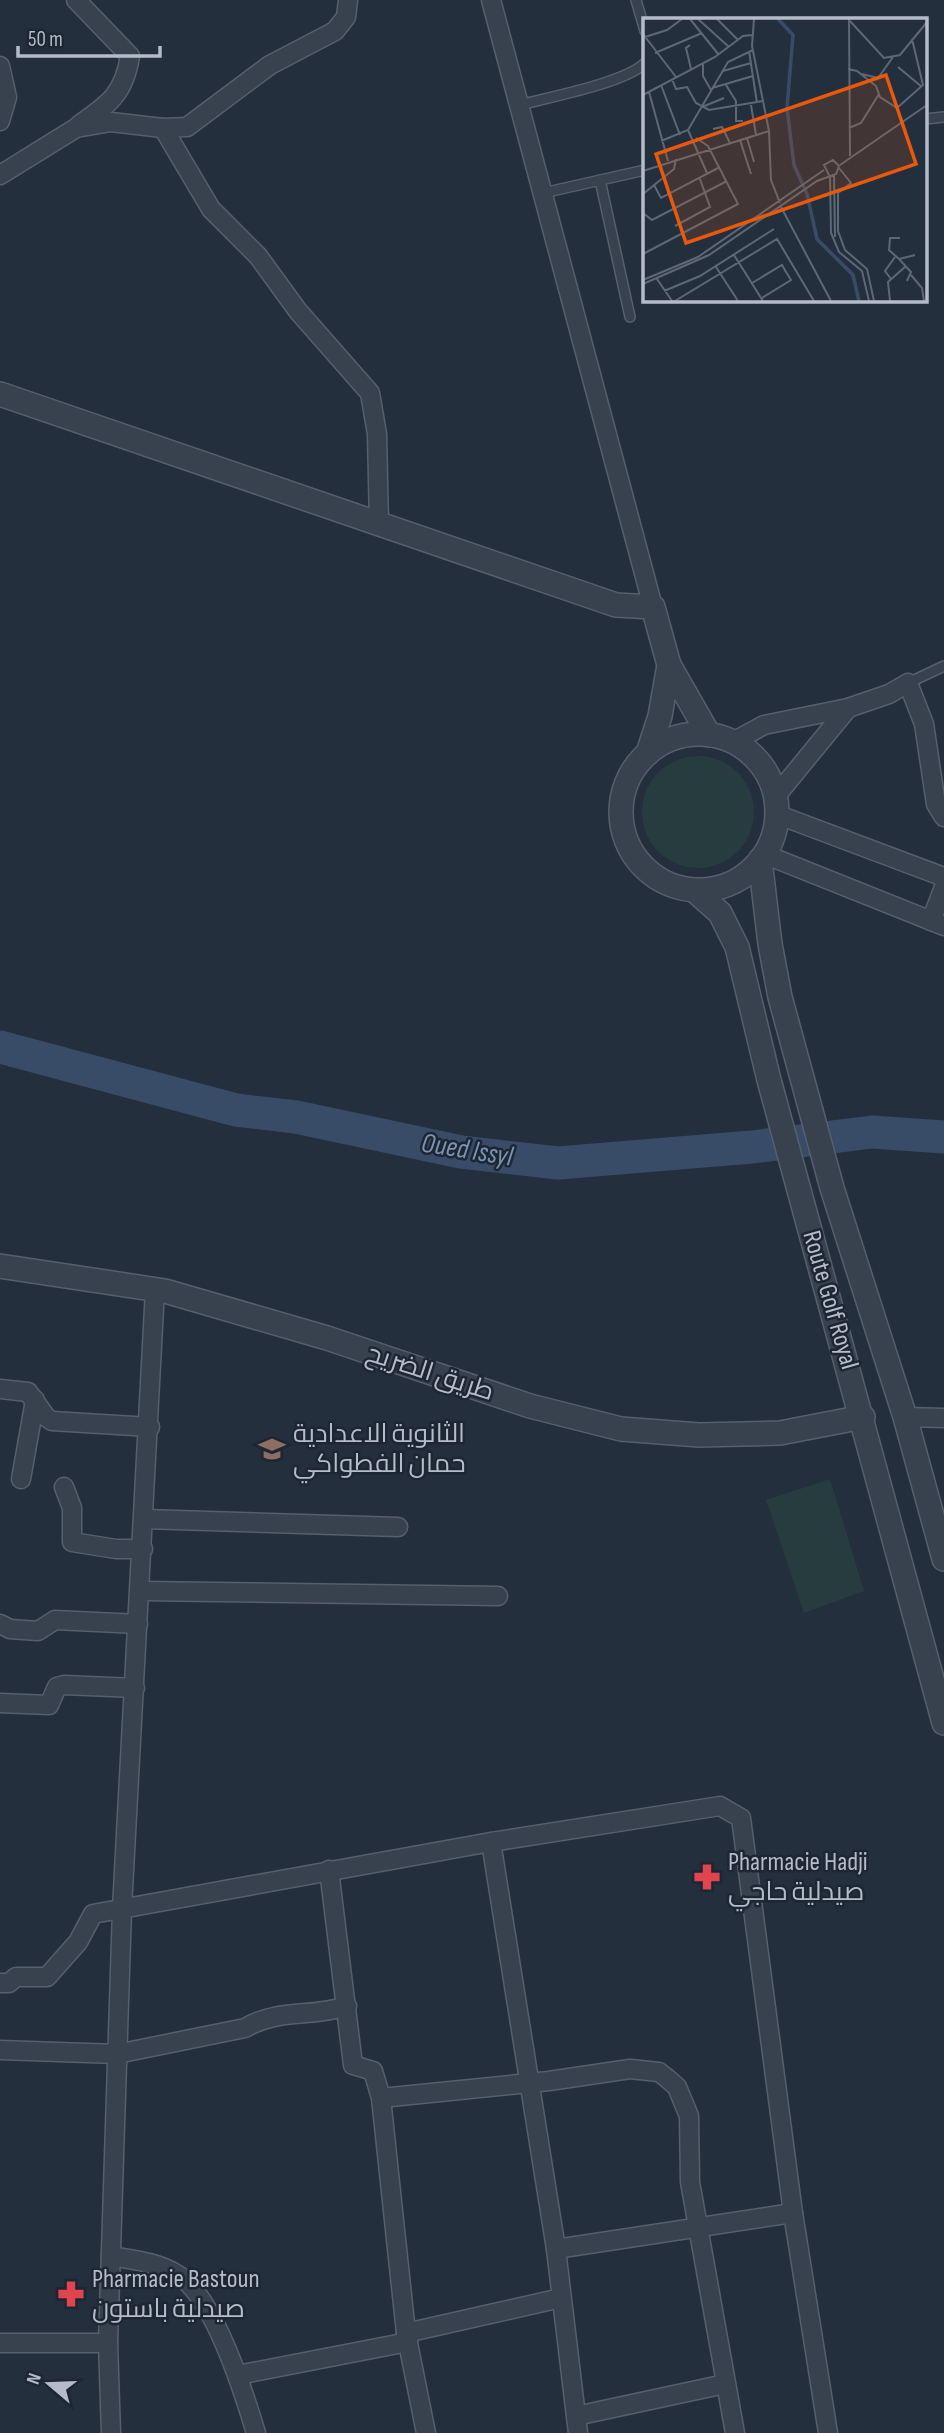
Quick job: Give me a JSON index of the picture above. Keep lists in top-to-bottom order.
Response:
{
  "streets": {
    "street": ["Route Golf Royal", "طريق الضريح"]
  },
  "crossings": [
    ["Route Golf Royal", "طريق الضريح"]
  ],
  "water": ["Oued Issyl"],
  "places": {
    "school or university": ["الثانوية الاعدادية حمان الفطواكي"],
    "pharmacy": ["Pharmacie Hadji صيدلية حاجي", "Pharmacie Bastoun صيدلية باستون"]
  },
  "scale_bar": "50 m",
  "north": "left"
}
